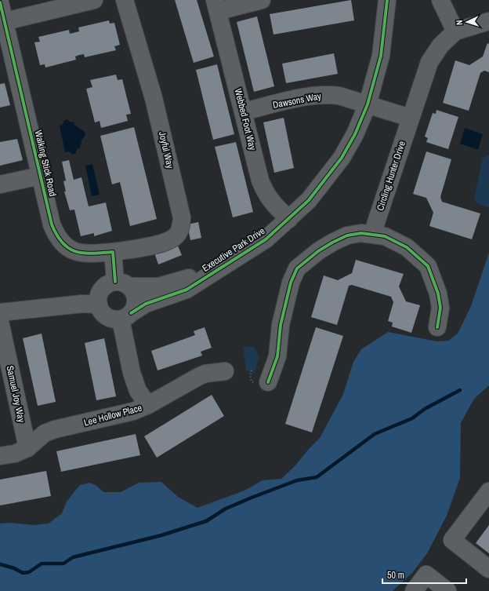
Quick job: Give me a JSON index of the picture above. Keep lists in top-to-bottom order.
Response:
{
  "streets": {
    "street": [
      "Dawsons Way",
      "Webbed Foot Way",
      "Joyful Way",
      "Walking Stick Road",
      "Circling Hunter Drive",
      "Executive Park Drive",
      "Samuel Joy Way",
      "Lee Hollow Place"
    ]
  },
  "crossings": [
    ["Dawsons Way", "Webbed Foot Way"],
    ["Dawsons Way", "Executive Park Drive"],
    ["Webbed Foot Way", "Executive Park Drive"],
    ["Joyful Way", "Walking Stick Road"],
    ["Samuel Joy Way", "Lee Hollow Place"]
  ],
  "scale_bar": "50 m",
  "north": "left"
}
